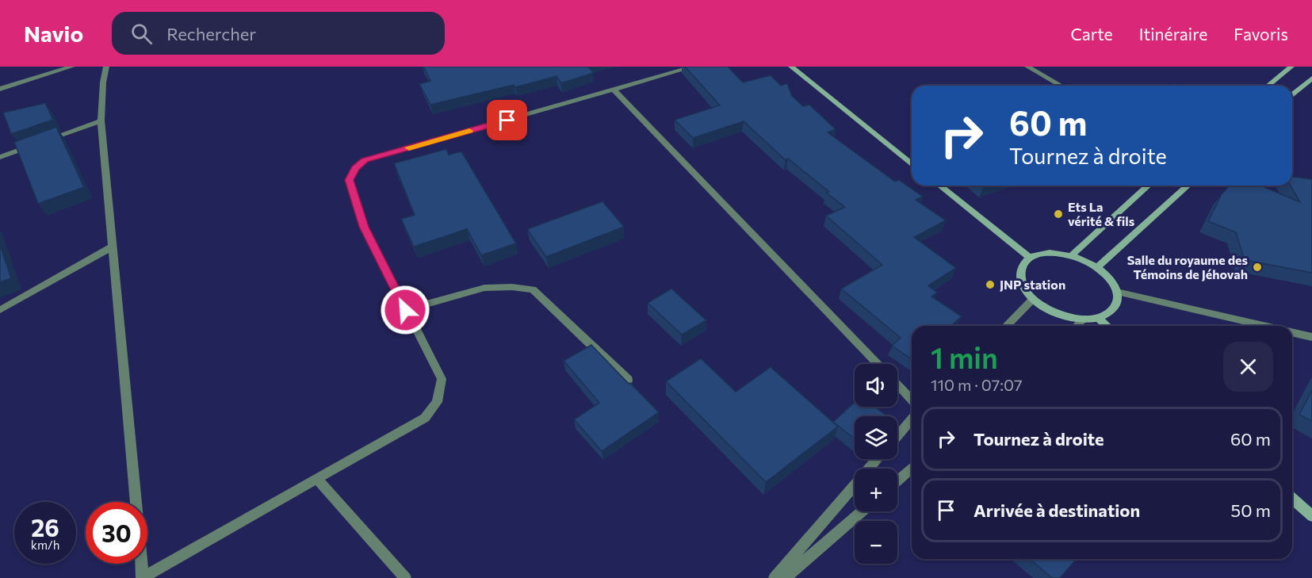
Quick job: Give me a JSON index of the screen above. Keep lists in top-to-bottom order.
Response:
{
  "places": ["Ets La vérité & fils", "Salle du royaume des Témoins de Jéhovah", "JNP station"],
  "page": {
    "header": "Navio",
    "search": "Rechercher",
    "nav": ["Carte", "Itinéraire", "Favoris"],
    "turn": ["60 m", "Tournez à droite"],
    "heading": ["1 min", "110 m · 07:07"],
    "map_buttons": ["+", "−"],
    "list": [
      {
        "name": "Tournez à droite",
        "value": "60 m"
      },
      {
        "name": "Arrivée à destination",
        "value": "50 m"
      }
    ],
    "speed": "26 km/h",
    "limit": "30"
  }
}
